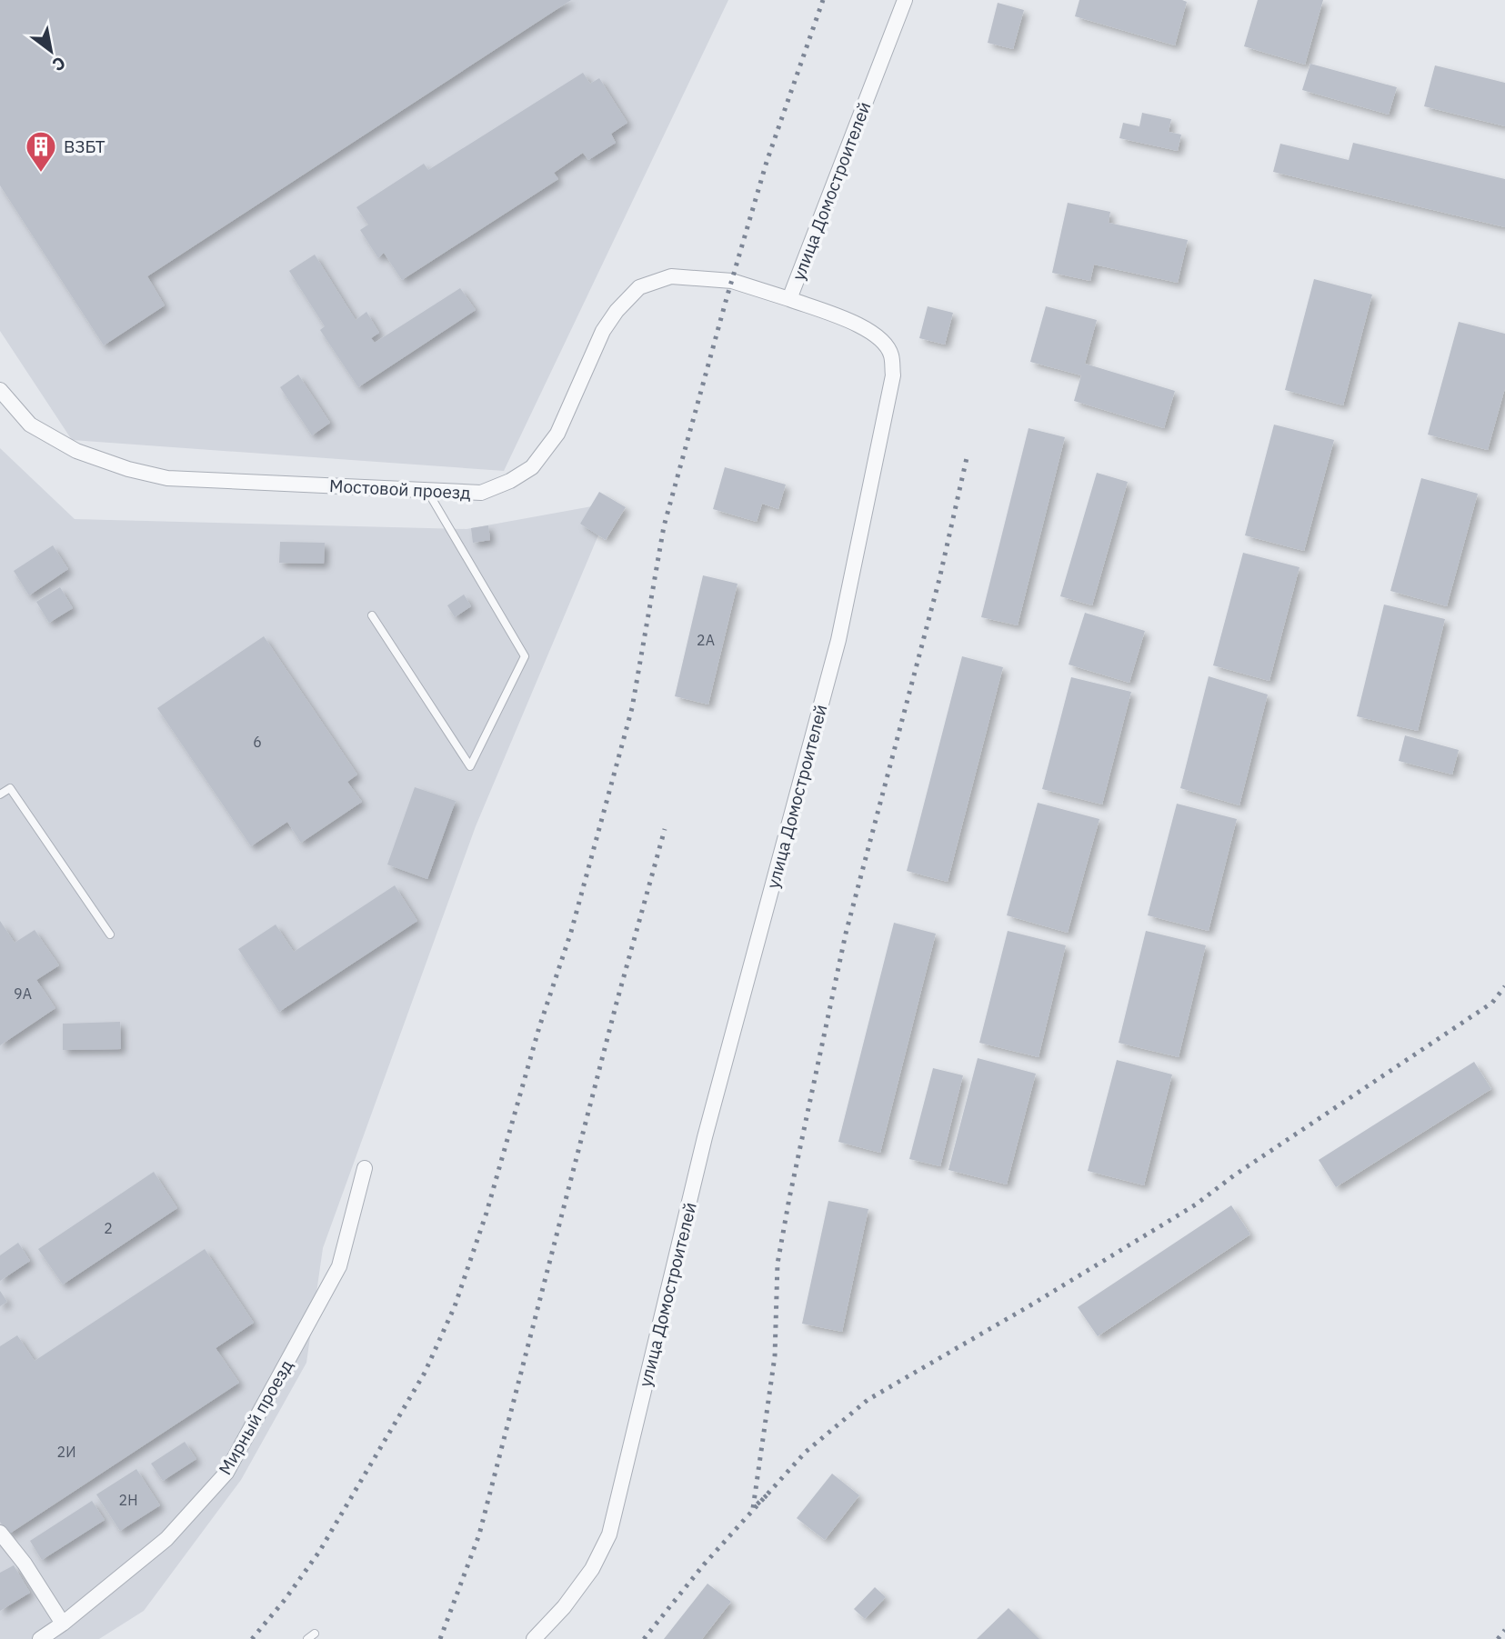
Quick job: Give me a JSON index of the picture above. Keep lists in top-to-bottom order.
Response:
{
  "streets": {
    "street": ["улица Домостроителей", "Мостовой проезд", "Мирный проезд"]
  },
  "crossings": [
    ["улица Домостроителей", "Мостовой проезд"]
  ],
  "places": {
    "building": ["ВЗБТ"]
  },
  "house_numbers": [
    "2А",
    "6",
    "9А",
    "2",
    "2И",
    "2Н"
  ],
  "north": "bottom right"
}
